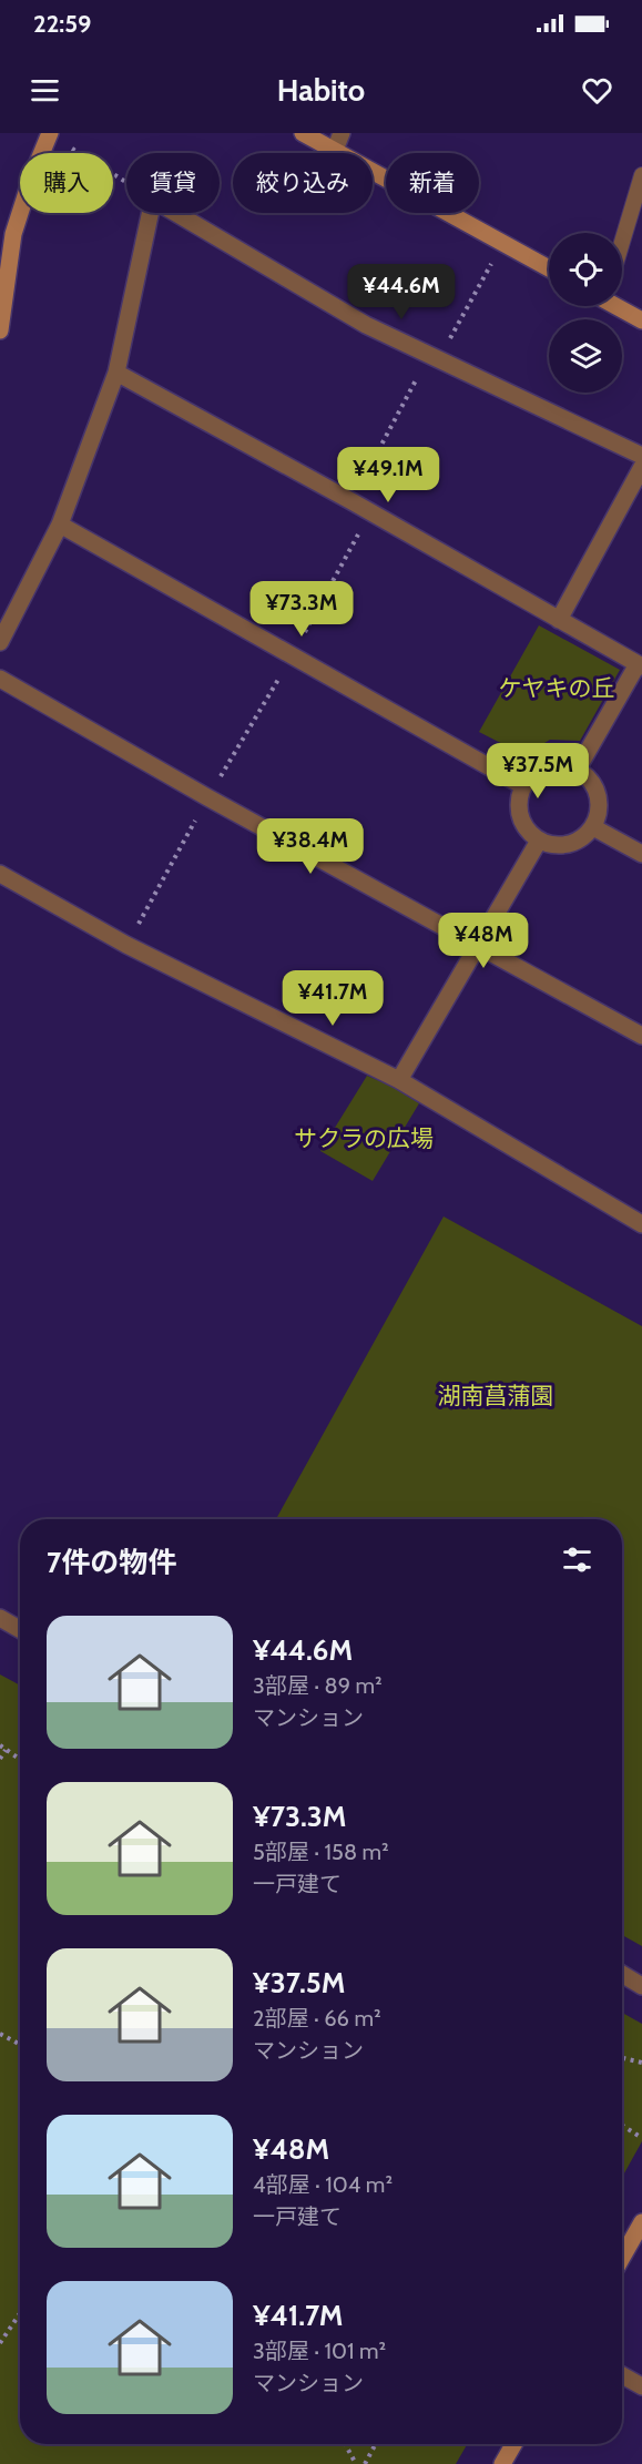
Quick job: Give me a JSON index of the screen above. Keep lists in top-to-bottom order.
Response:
{
  "parks": ["ケヤキの丘", "サクラの広場", "湖南菖蒲園"],
  "page": {
    "status": "22:59",
    "header": "Habito",
    "chip": [
      "購入",
      "賃貸",
      "絞り込み",
      "新着"
    ],
    "price": [
      "¥44.6M",
      "¥49.1M",
      "¥73.3M",
      "¥37.5M",
      "¥38.4M",
      "¥48M",
      "¥41.7M"
    ],
    "heading": "7件の物件",
    "list": [
      {
        "name": "¥44.6M",
        "note": "3部屋 · 89 m² · マンション"
      },
      {
        "name": "¥73.3M",
        "note": "5部屋 · 158 m² · 一戸建て"
      },
      {
        "name": "¥37.5M",
        "note": "2部屋 · 66 m² · マンション"
      },
      {
        "name": "¥48M",
        "note": "4部屋 · 104 m² · 一戸建て"
      },
      {
        "name": "¥41.7M",
        "note": "3部屋 · 101 m² · マンション"
      }
    ]
  }
}
